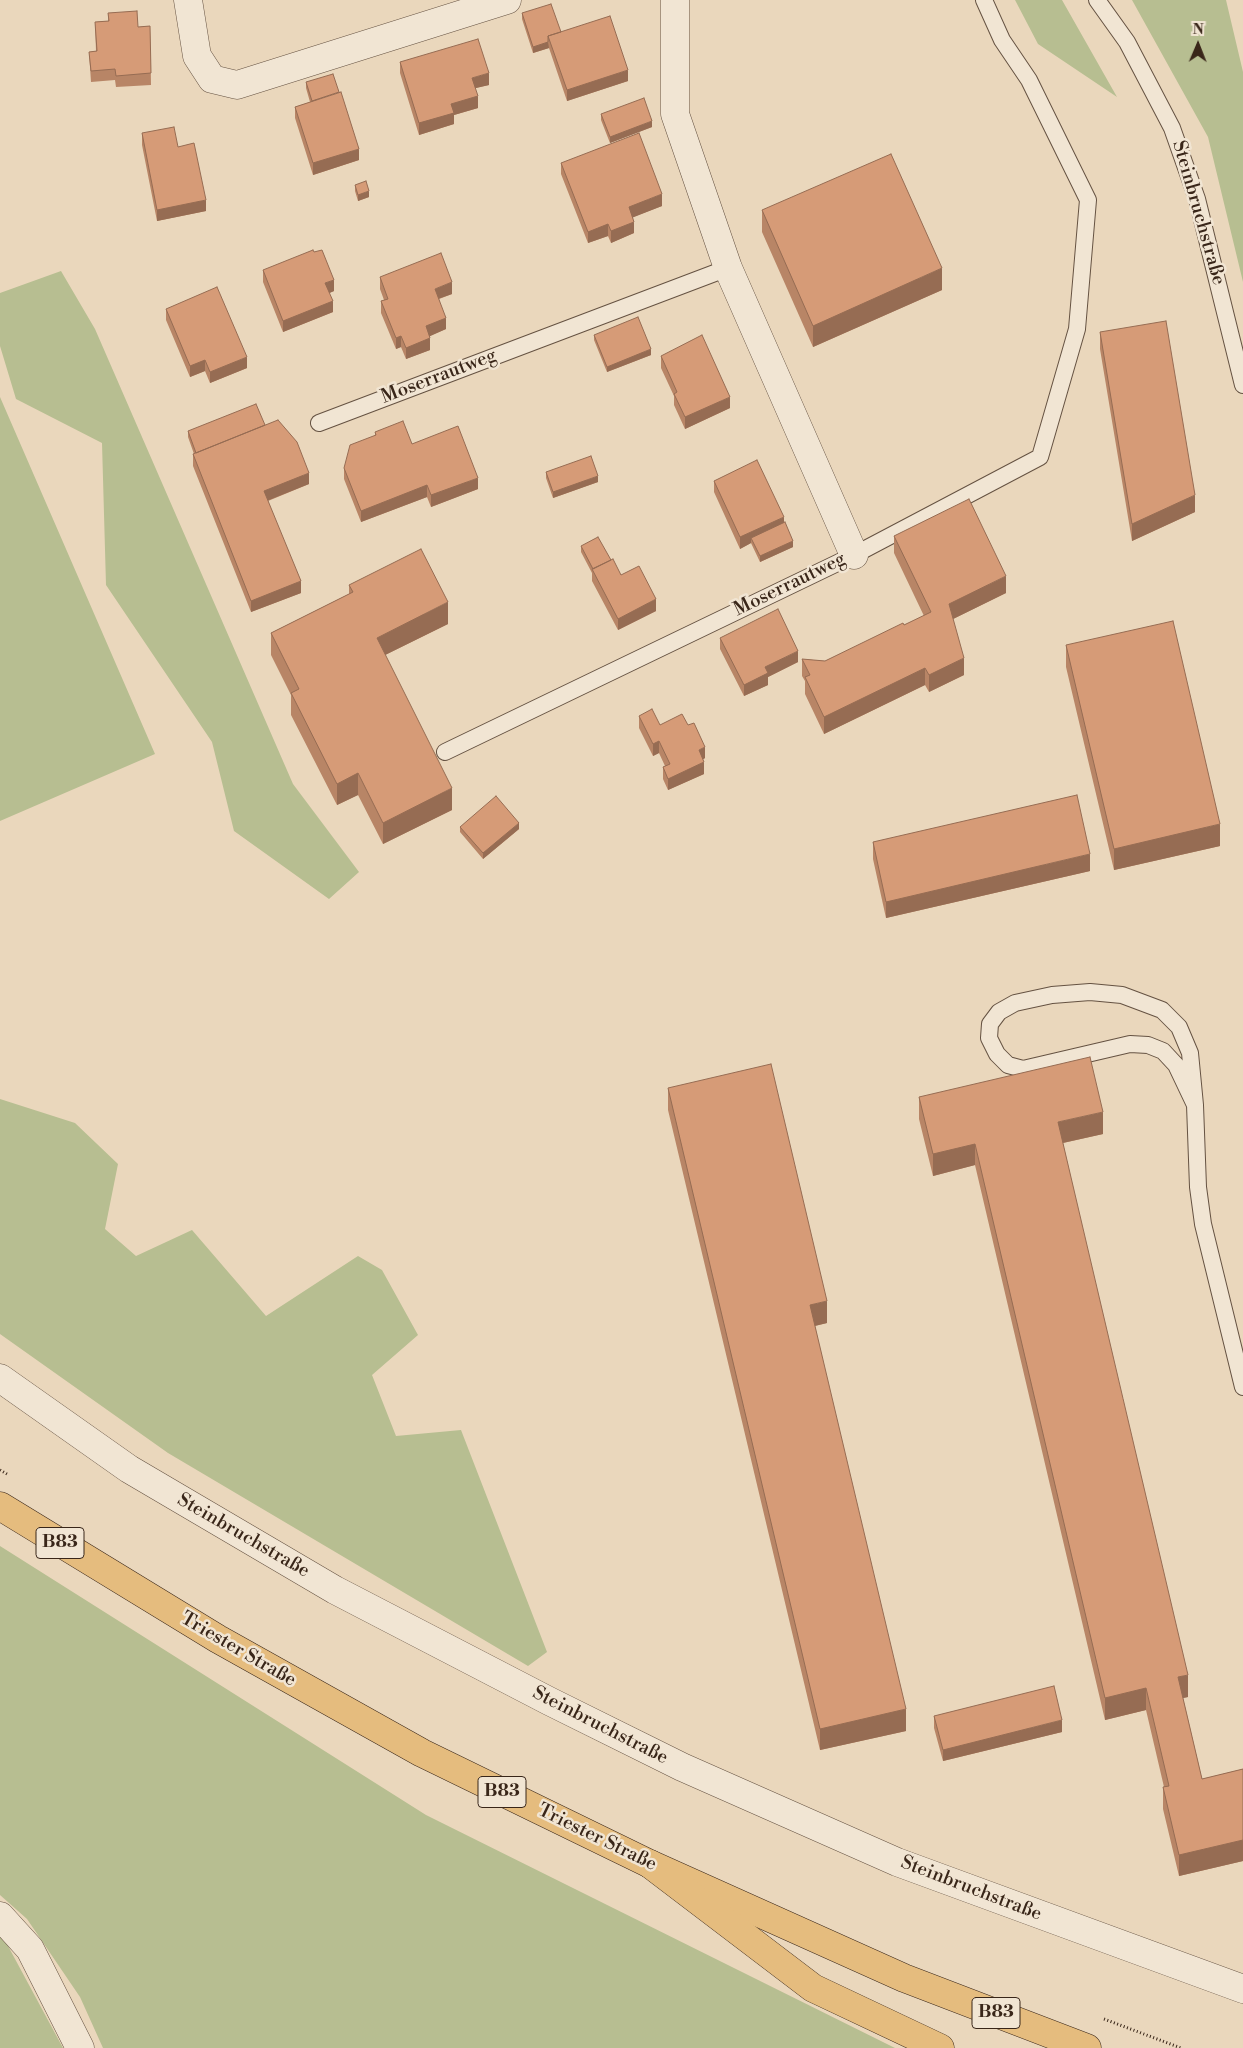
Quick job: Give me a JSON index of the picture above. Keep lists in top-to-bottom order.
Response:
{
  "streets": {
    "main road": ["B83", "Triester Straße"],
    "street": ["Steinbruchstraße", "Moserrautweg"]
  },
  "north": "top"
}
